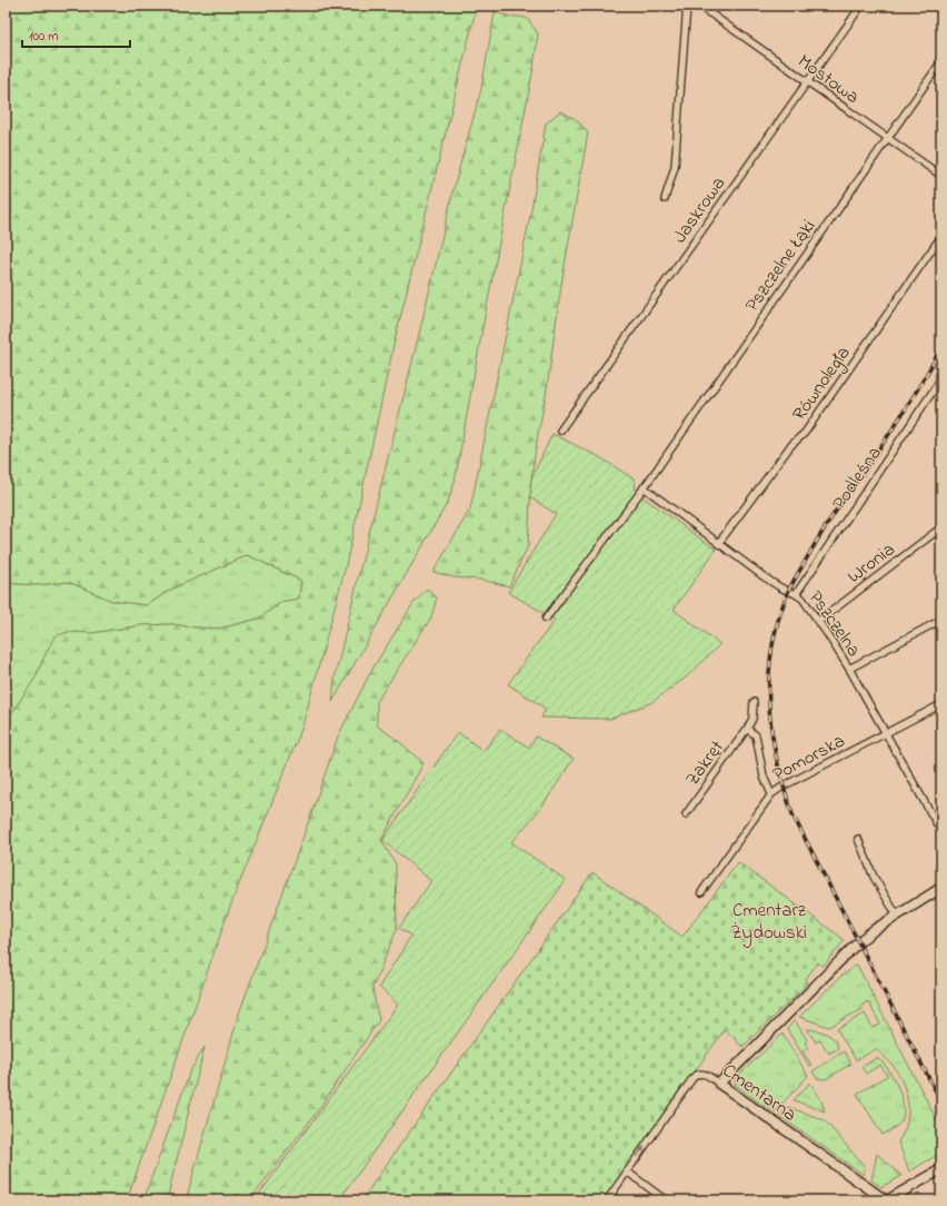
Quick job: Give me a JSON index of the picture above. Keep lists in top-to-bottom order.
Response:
{
  "streets": {
    "street": [
      "Mostowa",
      "Jaskrowa",
      "Pszczelne Łąki",
      "Równoległa",
      "Podleśna",
      "Wronia",
      "Pszczelna",
      "Pomorska",
      "Zakręt",
      "Cmentarna"
    ]
  },
  "crossings": [
    ["Mostowa", "Jaskrowa"],
    ["Mostowa", "Pszczelne Łąki"],
    ["Pszczelne Łąki", "Pszczelna"],
    ["Równoległa", "Pszczelna"],
    ["Podleśna", "Pszczelna"],
    ["Wronia", "Pszczelna"],
    ["Pszczelna", "Pomorska"]
  ],
  "parks": ["Cmentarz Żydowski"],
  "scale_bar": "100 m"
}
